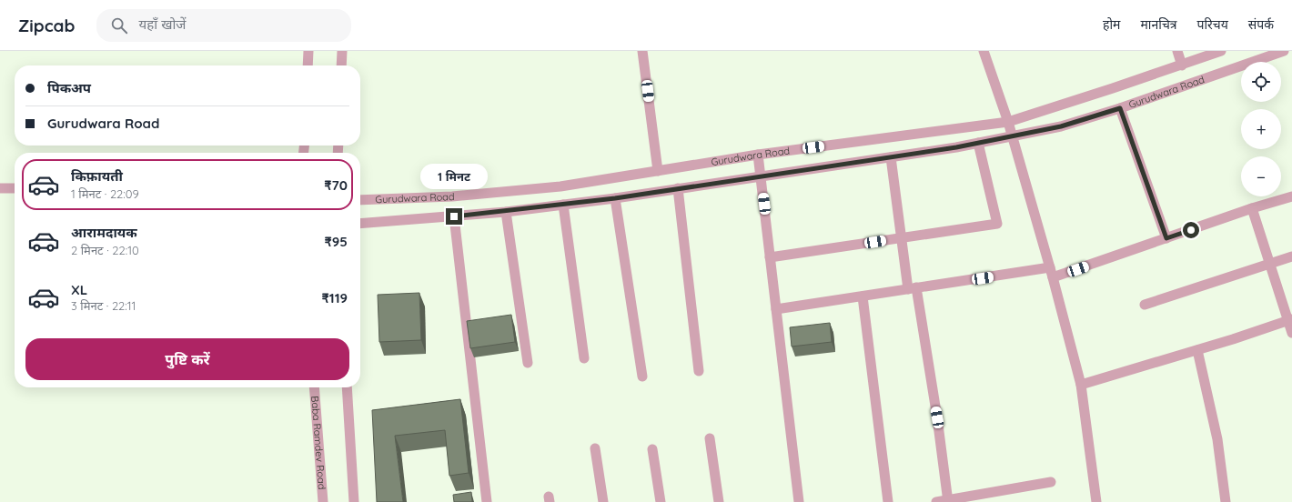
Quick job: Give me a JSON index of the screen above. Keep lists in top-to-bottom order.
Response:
{
  "streets": {
    "street": ["Gurudwara Road", "Baba Ramdev Road"]
  },
  "page": {
    "header": "Zipcab",
    "search": "यहाँ खोजें",
    "nav": [
      "होम",
      "मानचित्र",
      "परिचय",
      "संपर्क"
    ],
    "map_buttons": ["+", "−"],
    "banner": ["पिकअप", "Gurudwara Road"],
    "list": [
      {
        "name": "किफ़ायती",
        "note": "1 मिनट · 22:09",
        "value": "₹70"
      },
      {
        "name": "आरामदायक",
        "note": "2 मिनट · 22:10",
        "value": "₹95"
      },
      {
        "name": "XL",
        "note": "3 मिनट · 22:11",
        "value": "₹119"
      }
    ],
    "bubble": "1 मिनट",
    "buttons": "पुष्टि करें"
  }
}
